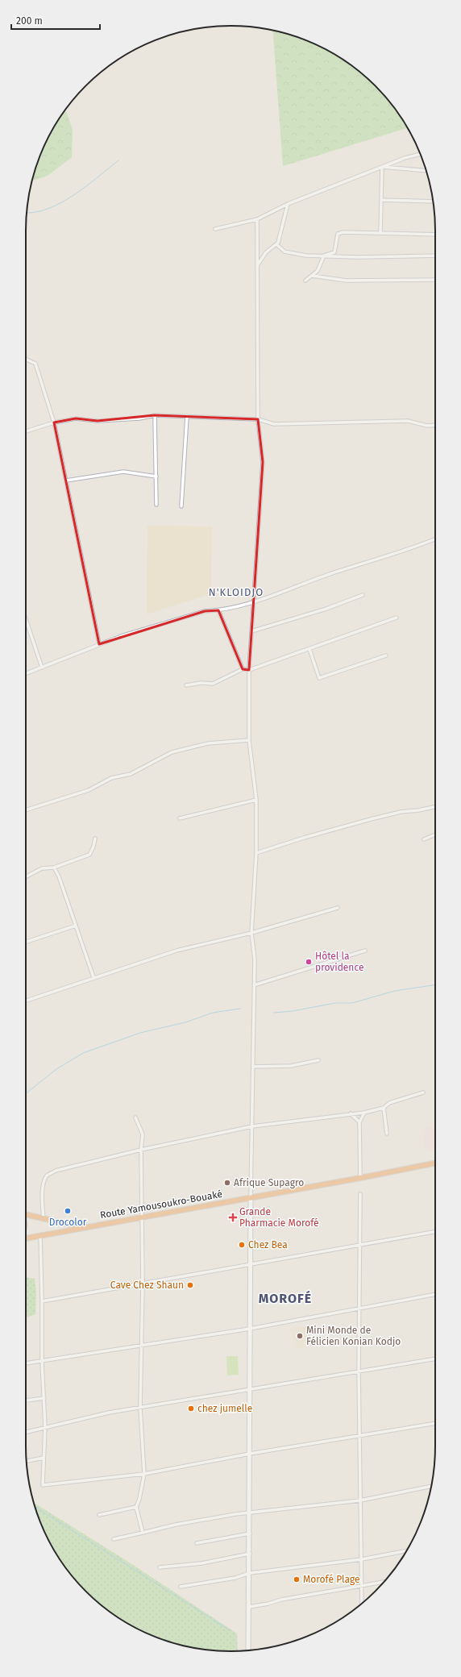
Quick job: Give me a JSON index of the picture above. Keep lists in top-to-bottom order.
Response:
{
  "streets": {
    "highway": ["Route Yamousoukro-Bouaké"]
  },
  "districts": ["N'KLOIDJO", "MOROFÉ"],
  "places": {
    "other": [
      "Hôtel la providence",
      "Afrique Supagro",
      "Drocolor",
      "Chez Bea",
      "Cave Chez Shaun",
      "Mini Monde de Félicien Konian Kodjo",
      "chez jumelle",
      "Morofé Plage"
    ],
    "health": ["Grande Pharmacie Morofé"]
  },
  "scale_bar": "200 m"
}
